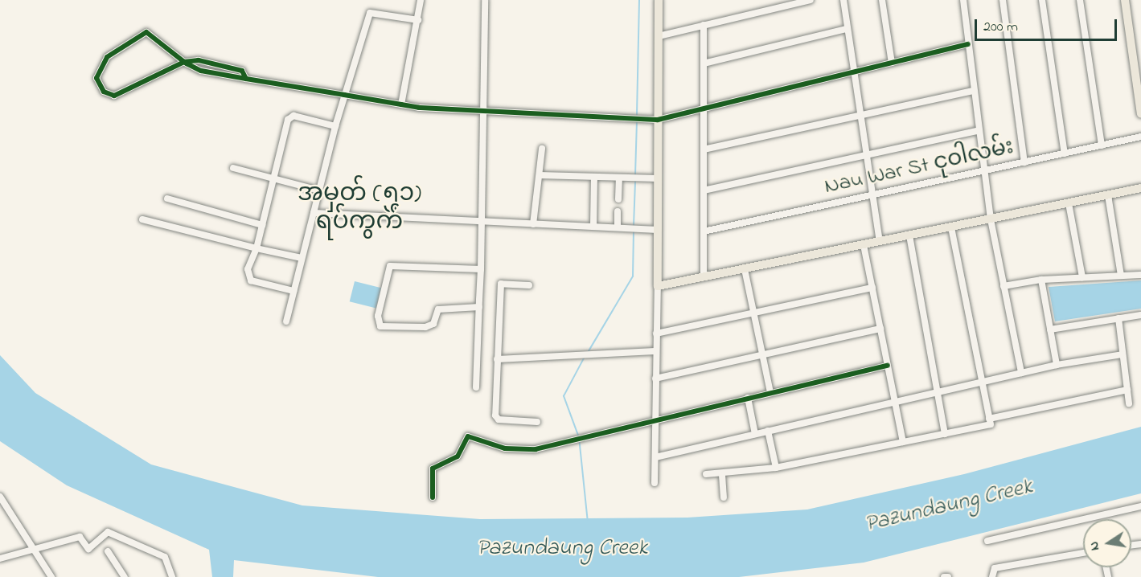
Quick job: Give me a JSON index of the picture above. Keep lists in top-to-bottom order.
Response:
{
  "streets": {
    "street": ["Nau War St ငုဝါလမ်း"]
  },
  "districts": ["အမှတ် (၅၁) ရပ်ကွက်"],
  "water": ["Pazundaung Creek"],
  "scale_bar": "200 m",
  "north": "left"
}
